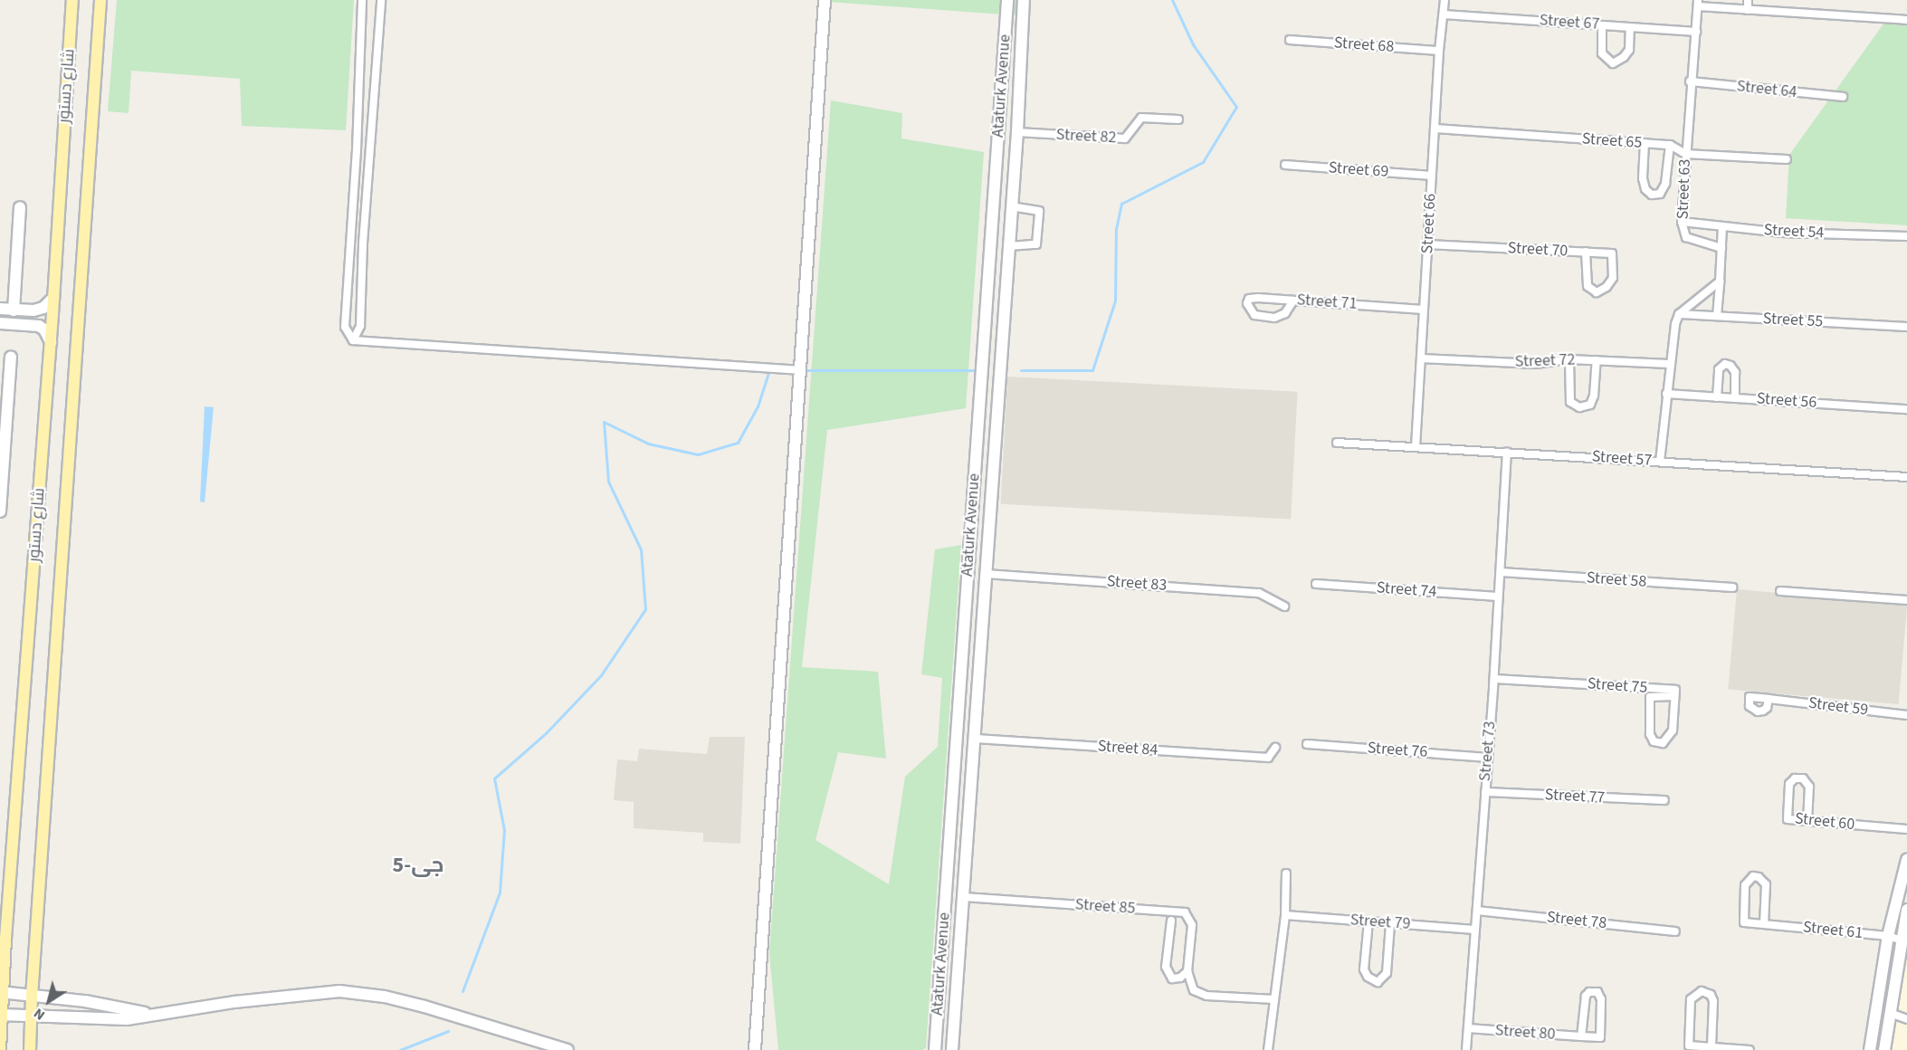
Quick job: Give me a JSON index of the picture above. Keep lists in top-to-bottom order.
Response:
{
  "streets": {
    "main road": ["شارع دستور"],
    "street": [
      "Street 67",
      "Street 68",
      "Ataturk Avenue",
      "Street 64",
      "Street 82",
      "Street 65",
      "Street 69",
      "Street 63",
      "Street 66",
      "Street 54",
      "Street 70",
      "Street 71",
      "Street 55",
      "Street 72",
      "Street 56",
      "Street 57",
      "Street 58",
      "Street 83",
      "Street 74",
      "Street 75",
      "Street 59",
      "Street 84",
      "Street 76",
      "Street 73",
      "Street 77",
      "Street 60",
      "Street 85",
      "Street 78",
      "Street 79",
      "Street 61",
      "Street 80"
    ]
  },
  "crossings": [
    ["Street 67", "Street 63"],
    ["Street 67", "Street 66"],
    ["Street 68", "Street 66"],
    ["Ataturk Avenue", "Street 82"],
    ["Ataturk Avenue", "Street 83"],
    ["Ataturk Avenue", "Street 84"],
    ["Ataturk Avenue", "Street 85"],
    ["Street 64", "Street 63"],
    ["Street 65", "Street 63"],
    ["Street 65", "Street 66"],
    ["Street 69", "Street 66"],
    ["Street 63", "Street 54"],
    ["Street 66", "Street 70"],
    ["Street 66", "Street 71"],
    ["Street 66", "Street 72"],
    ["Street 66", "Street 57"],
    ["Street 57", "Street 73"],
    ["Street 58", "Street 73"],
    ["Street 74", "Street 73"],
    ["Street 75", "Street 73"],
    ["Street 76", "Street 73"],
    ["Street 73", "Street 77"],
    ["Street 73", "Street 78"],
    ["Street 73", "Street 79"],
    ["Street 73", "Street 80"]
  ],
  "districts": ["جی-5"],
  "north": "bottom left"
}
